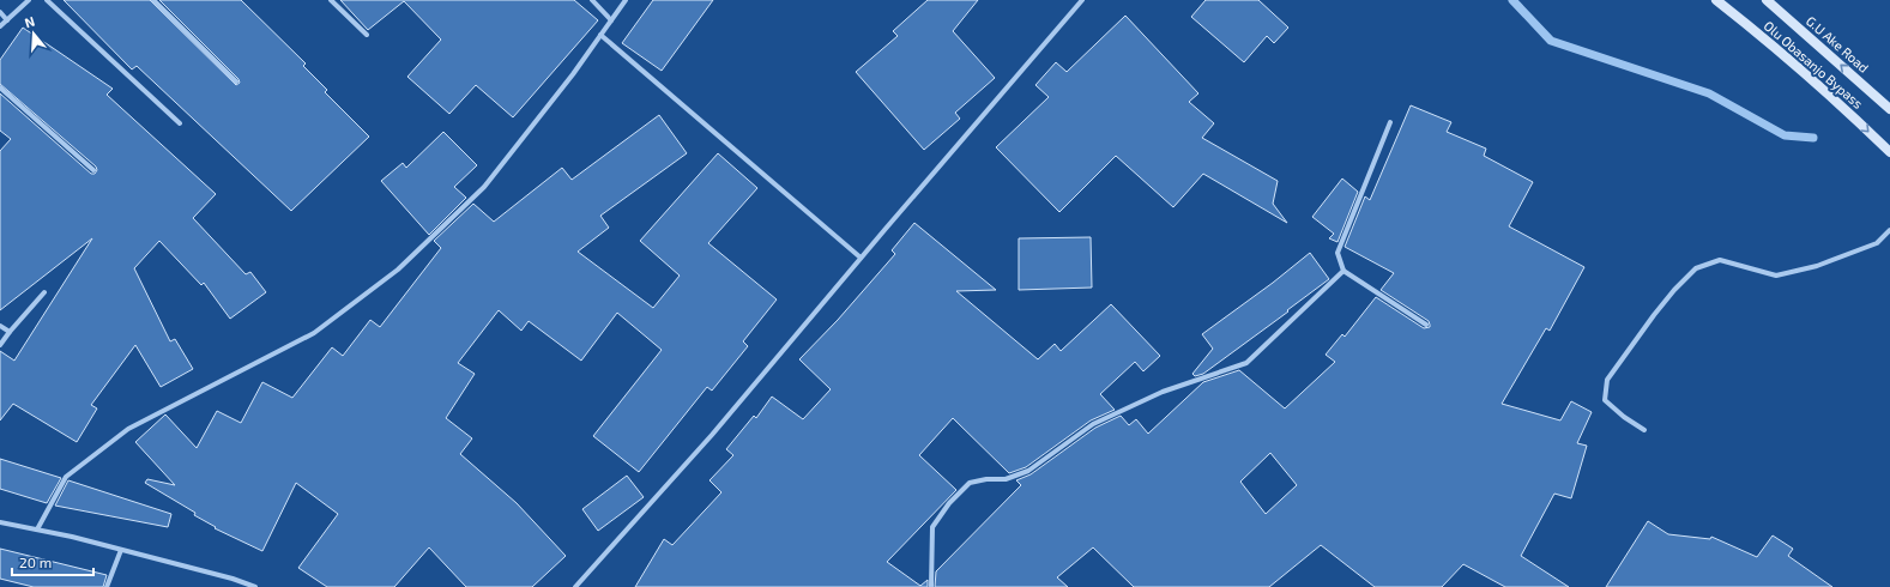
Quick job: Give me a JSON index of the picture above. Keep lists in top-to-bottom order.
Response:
{
  "streets": {
    "main road": ["G.U Ake Road", "Olu Obasanjo Bypass"]
  },
  "one_way": ["G.U Ake Road", "Olu Obasanjo Bypass"],
  "scale_bar": "20 m",
  "north": "top"
}
